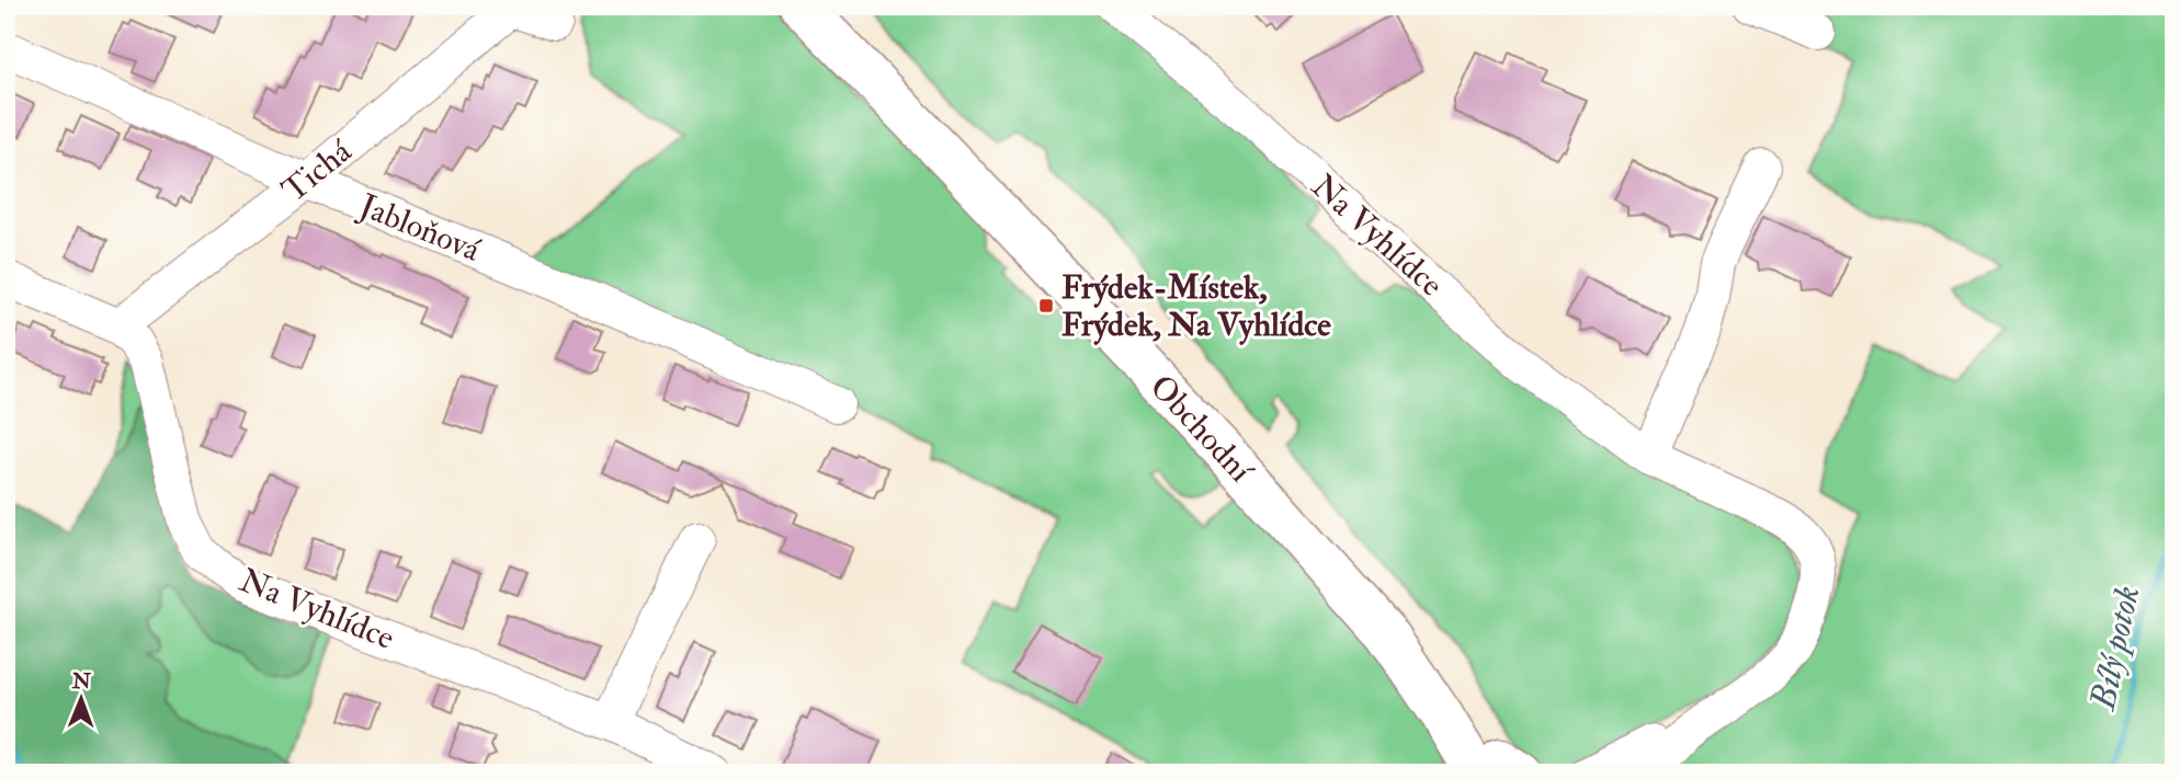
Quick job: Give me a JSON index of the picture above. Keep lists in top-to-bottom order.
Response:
{
  "streets": {
    "main road": ["Obchodní"],
    "street": ["Tichá", "Jabloňová", "Na Vyhlídce"]
  },
  "crossings": [
    ["Tichá", "Jabloňová"],
    ["Tichá", "Na Vyhlídce"]
  ],
  "water": ["Bílý potok"],
  "places": {
    "transit": ["Frýdek-Místek, Frýdek, Na Vyhlídce"]
  },
  "north": "top"
}
